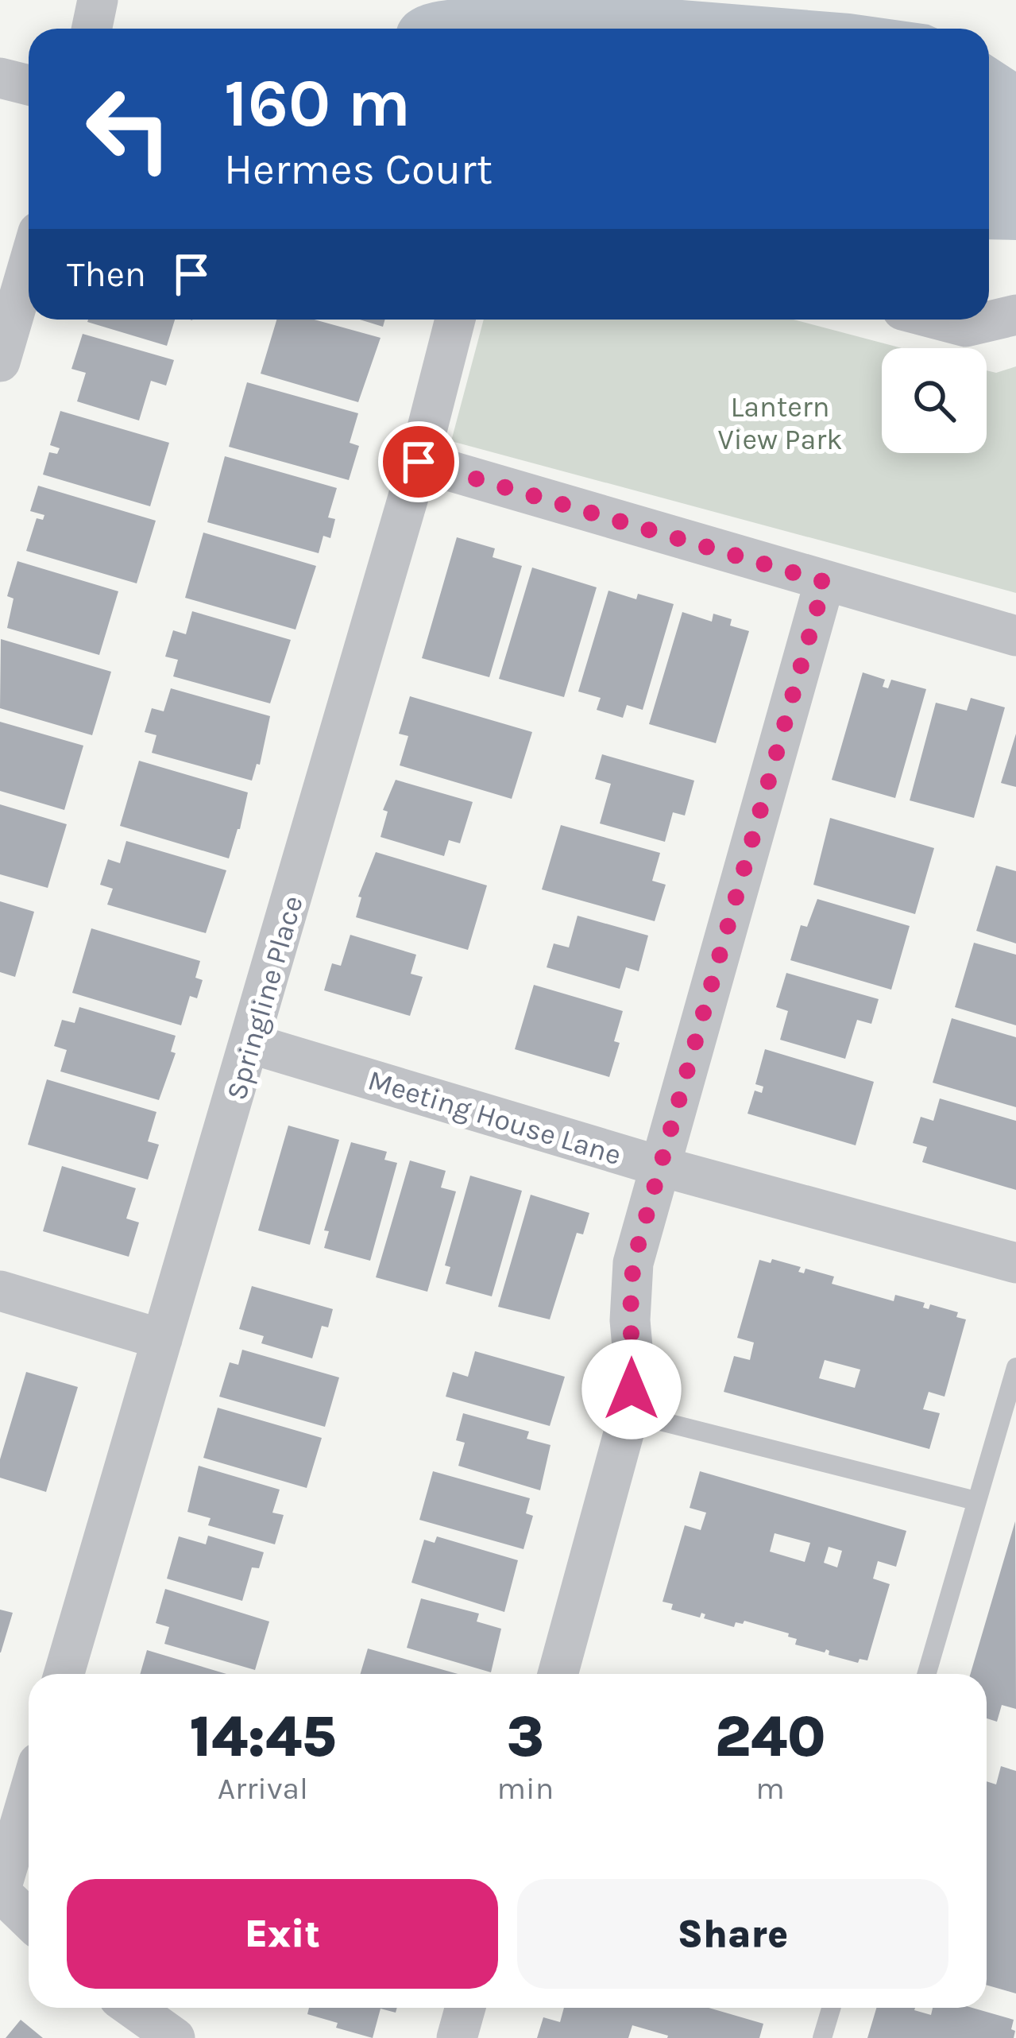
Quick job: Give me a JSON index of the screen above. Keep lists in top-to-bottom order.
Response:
{
  "streets": {
    "street": ["Springline Place", "Meeting House Lane"]
  },
  "crossings": [
    ["Springline Place", "Meeting House Lane"]
  ],
  "parks": ["Lantern View Park"],
  "page": {
    "turn": ["160 m", "Hermes Court"],
    "then": "Then",
    "eta": [
      "14:45",
      "Arrival",
      "3",
      "min",
      "240",
      "m"
    ],
    "buttons": ["Exit", "Share"]
  }
}
